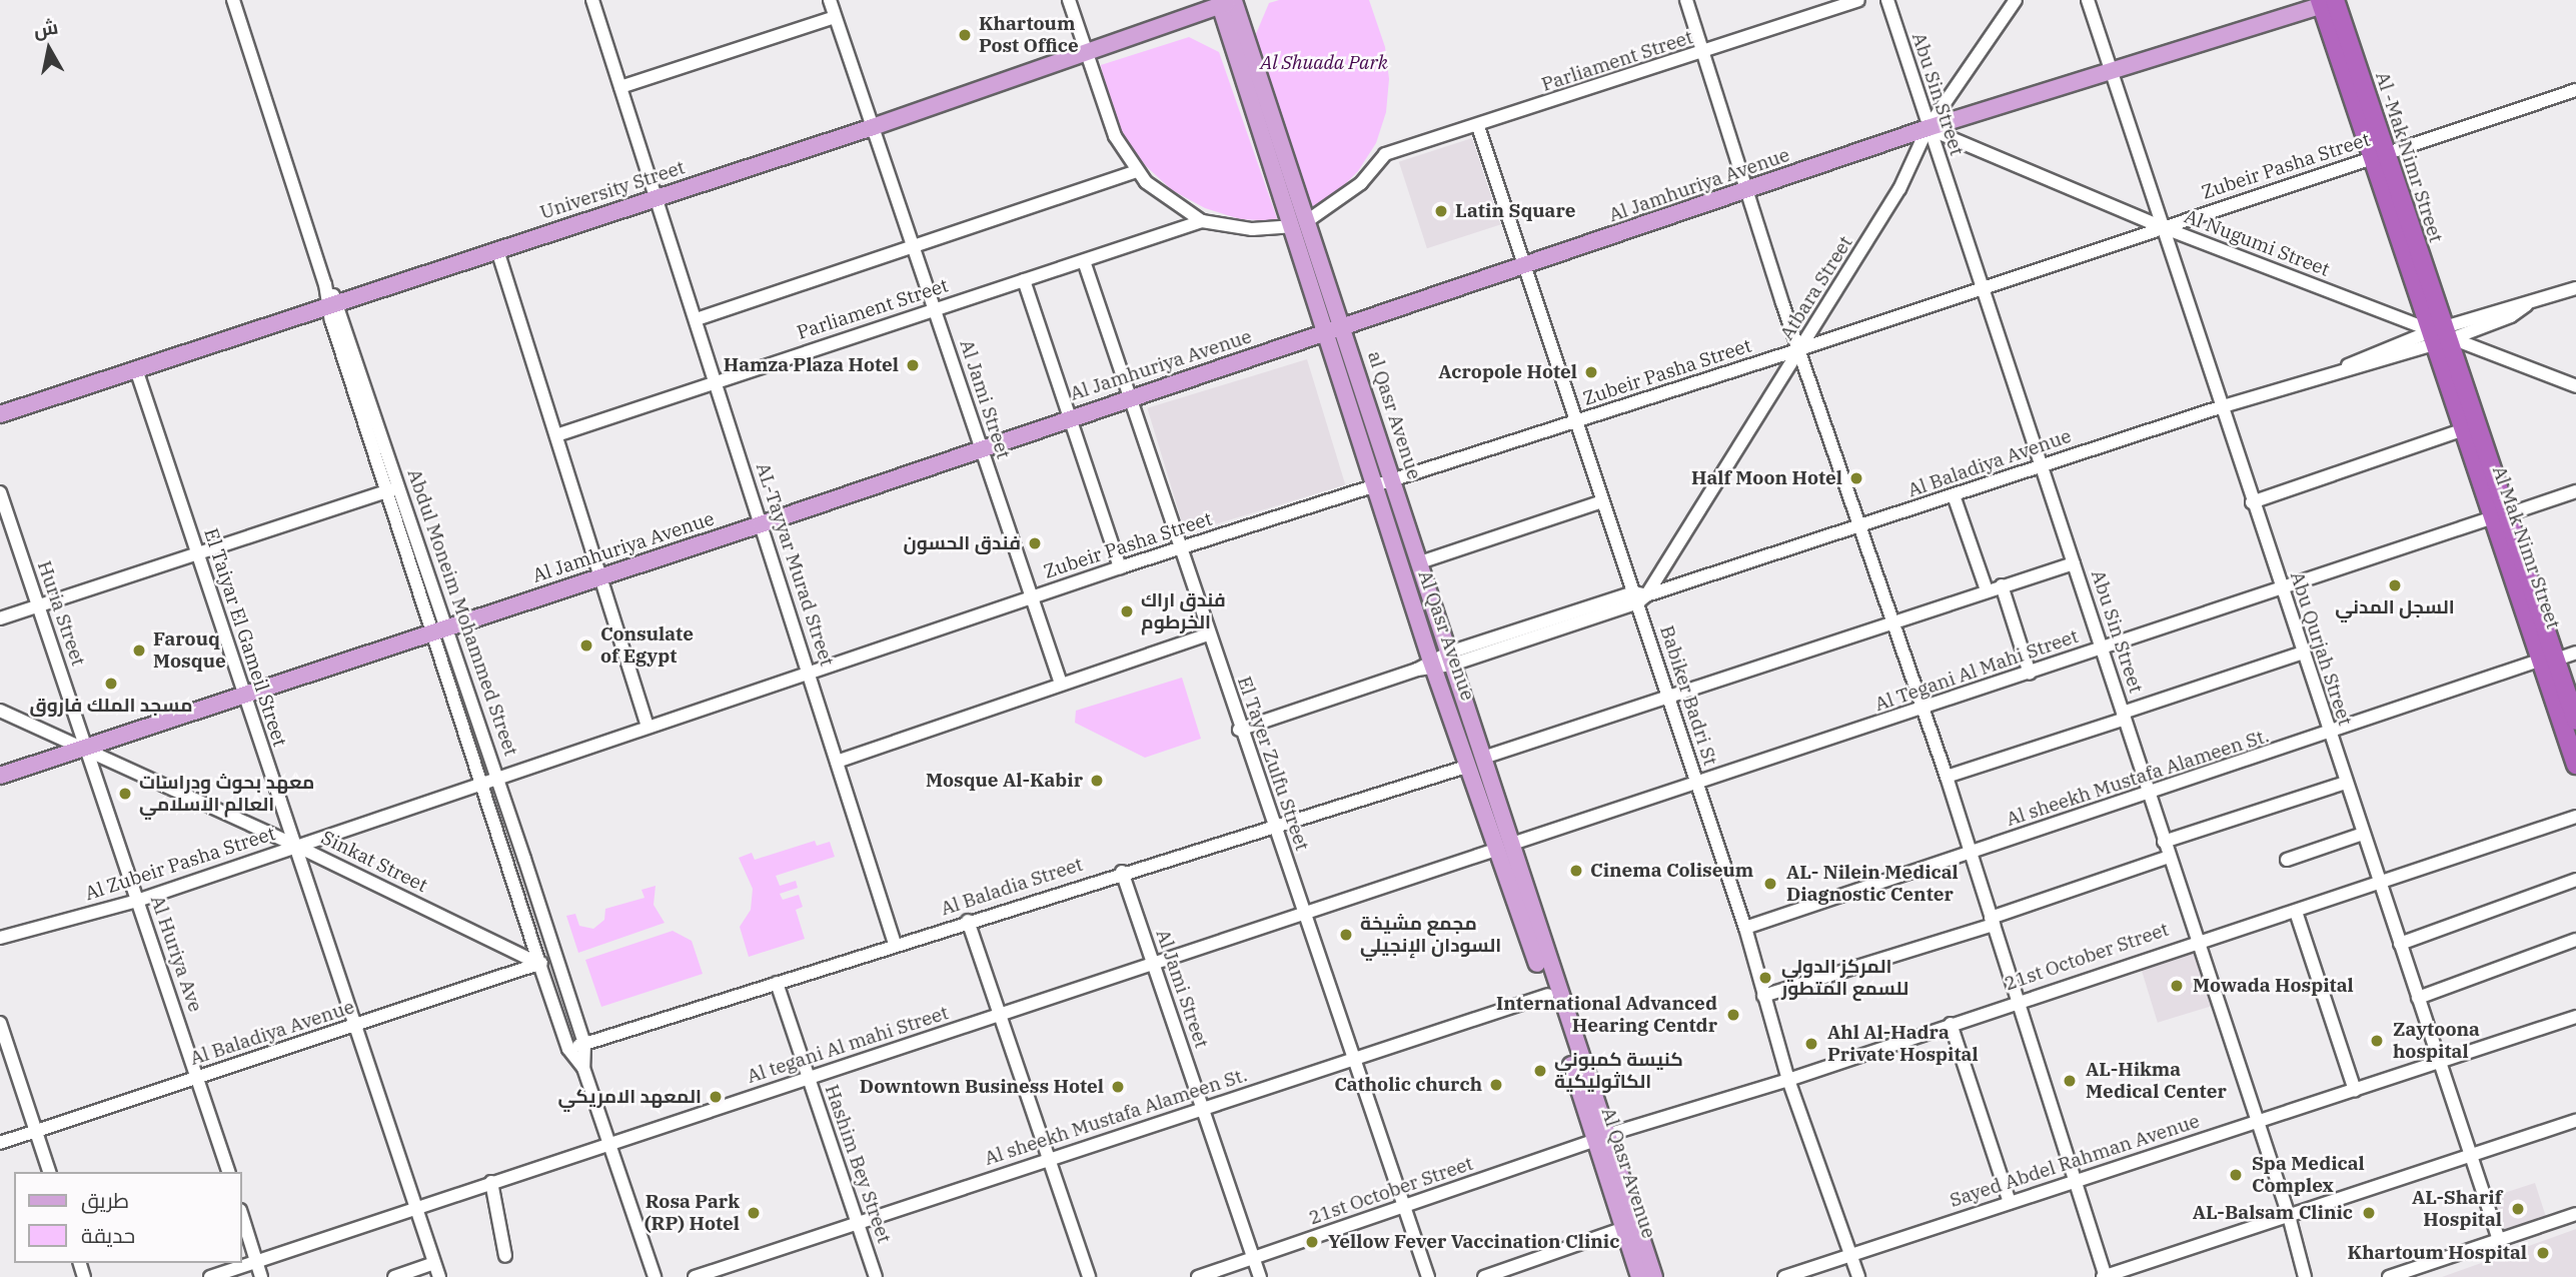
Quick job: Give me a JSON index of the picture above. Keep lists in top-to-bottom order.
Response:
{
  "streets": {
    "highway": ["Al Mak Nimr Street"],
    "main road": [
      "Al Jamhuriya Avenue",
      "University Street",
      "al Qasr Avenue",
      "Al Qasr Avenue"
    ],
    "street": [
      "Parliament Street",
      "Abu Sin Street",
      "Zubeir Pasha Street",
      "Al Nugumi Street",
      "Atbara Street",
      "Al Jami Street",
      "Al Baladiya Avenue",
      "AL-Tayyar Murad Street",
      "Abdul Moneim Mohammed Street",
      "Huria Street",
      "El Taiyar El Gameil Street",
      "Abu Qurjah Street",
      "Al Tegani Al Mahi Street",
      "Babiker Badri St",
      "El Tayer Zulfu Street",
      "Al sheekh Mustafa Alameen St.",
      "Sinkat Street",
      "Al Zubeir Pasha Street",
      "Al Baladia Street",
      "Al Huriya Ave",
      "21st October Street",
      "Al tegani Al mahi Street",
      "Sayed Abdel Rahman Avenue",
      "Hashim Bey Street"
    ]
  },
  "crossings": [
    ["Parliament Street", "Al Jami Street"],
    ["Parliament Street", "al Qasr Avenue"],
    ["Parliament Street", "AL-Tayyar Murad Street"],
    ["Parliament Street", "Al Qasr Avenue"],
    ["Parliament Street", "Babiker Badri St"],
    ["Parliament Street", "El Tayer Zulfu Street"],
    ["Abu Sin Street", "Zubeir Pasha Street"],
    ["Abu Sin Street", "Al Jamhuriya Avenue"],
    ["Abu Sin Street", "Al Nugumi Street"],
    ["Abu Sin Street", "Atbara Street"],
    ["Abu Sin Street", "Al Baladiya Avenue"],
    ["Abu Sin Street", "Al Tegani Al Mahi Street"],
    ["Abu Sin Street", "Al sheekh Mustafa Alameen St."],
    ["Abu Sin Street", "21st October Street"],
    ["Abu Sin Street", "Sayed Abdel Rahman Avenue"],
    ["Zubeir Pasha Street", "Al Nugumi Street"],
    ["Zubeir Pasha Street", "Atbara Street"],
    ["Zubeir Pasha Street", "Al Jami Street"],
    ["Zubeir Pasha Street", "al Qasr Avenue"],
    ["Zubeir Pasha Street", "Al Mak Nimr Street"],
    ["Zubeir Pasha Street", "AL-Tayyar Murad Street"],
    ["Zubeir Pasha Street", "Al Qasr Avenue"],
    ["Zubeir Pasha Street", "Abu Qurjah Street"],
    ["Zubeir Pasha Street", "Babiker Badri St"],
    ["Zubeir Pasha Street", "El Tayer Zulfu Street"],
    ["Zubeir Pasha Street", "Al Zubeir Pasha Street"],
    ["Al Jamhuriya Avenue", "Al Nugumi Street"],
    ["Al Jamhuriya Avenue", "Atbara Street"],
    ["Al Jamhuriya Avenue", "Al Jami Street"],
    ["Al Jamhuriya Avenue", "al Qasr Avenue"],
    ["Al Jamhuriya Avenue", "Al Mak Nimr Street"],
    ["Al Jamhuriya Avenue", "AL-Tayyar Murad Street"],
    ["Al Jamhuriya Avenue", "Abdul Moneim Mohammed Street"],
    ["Al Jamhuriya Avenue", "Huria Street"],
    ["Al Jamhuriya Avenue", "Al Qasr Avenue"],
    ["Al Jamhuriya Avenue", "El Taiyar El Gameil Street"],
    ["Al Jamhuriya Avenue", "Abu Qurjah Street"],
    ["Al Jamhuriya Avenue", "Babiker Badri St"],
    ["Al Jamhuriya Avenue", "El Tayer Zulfu Street"],
    ["Al Jamhuriya Avenue", "Sinkat Street"],
    ["Al Jamhuriya Avenue", "Al Huriya Ave"],
    ["University Street", "Al Jami Street"],
    ["University Street", "AL-Tayyar Murad Street"],
    ["University Street", "Abdul Moneim Mohammed Street"],
    ["University Street", "Al Qasr Avenue"],
    ["University Street", "El Taiyar El Gameil Street"],
    ["Al Nugumi Street", "Atbara Street"],
    ["Al Nugumi Street", "Al Baladiya Avenue"],
    ["Al Nugumi Street", "Al Mak Nimr Street"],
    ["Al Nugumi Street", "Abu Qurjah Street"],
    ["Atbara Street", "Al Baladiya Avenue"],
    ["Atbara Street", "Babiker Badri St"],
    ["Al Jami Street", "Al sheekh Mustafa Alameen St."],
    ["Al Jami Street", "Al Baladia Street"],
    ["Al Jami Street", "21st October Street"],
    ["Al Jami Street", "Al tegani Al mahi Street"],
    ["al Qasr Avenue", "Al Baladiya Avenue"],
    ["al Qasr Avenue", "Al Qasr Avenue"],
    ["al Qasr Avenue", "Al Tegani Al Mahi Street"],
    ["al Qasr Avenue", "Al tegani Al mahi Street"],
    ["Al Baladiya Avenue", "Al Mak Nimr Street"],
    ["Al Baladiya Avenue", "Abdul Moneim Mohammed Street"],
    ["Al Baladiya Avenue", "Al Qasr Avenue"],
    ["Al Baladiya Avenue", "El Taiyar El Gameil Street"],
    ["Al Baladiya Avenue", "Abu Qurjah Street"],
    ["Al Baladiya Avenue", "Babiker Badri St"],
    ["Al Baladiya Avenue", "El Tayer Zulfu Street"],
    ["Al Baladiya Avenue", "Sinkat Street"],
    ["Al Baladiya Avenue", "Al Huriya Ave"],
    ["Al Mak Nimr Street", "Al Tegani Al Mahi Street"],
    ["Al Mak Nimr Street", "Al sheekh Mustafa Alameen St."],
    ["AL-Tayyar Murad Street", "Al Zubeir Pasha Street"],
    ["AL-Tayyar Murad Street", "Al Baladia Street"],
    ["Abdul Moneim Mohammed Street", "Sinkat Street"],
    ["Abdul Moneim Mohammed Street", "Al Zubeir Pasha Street"],
    ["Abdul Moneim Mohammed Street", "Al Baladia Street"],
    ["Huria Street", "Sinkat Street"],
    ["Huria Street", "Al Huriya Ave"],
    ["Al Qasr Avenue", "Al Tegani Al Mahi Street"],
    ["Al Qasr Avenue", "Al sheekh Mustafa Alameen St."],
    ["Al Qasr Avenue", "Al Baladia Street"],
    ["Al Qasr Avenue", "21st October Street"],
    ["Al Qasr Avenue", "Al tegani Al mahi Street"],
    ["El Taiyar El Gameil Street", "Sinkat Street"],
    ["El Taiyar El Gameil Street", "Al Zubeir Pasha Street"],
    ["El Taiyar El Gameil Street", "Al tegani Al mahi Street"],
    ["Abu Qurjah Street", "Al Tegani Al Mahi Street"],
    ["Abu Qurjah Street", "Al sheekh Mustafa Alameen St."],
    ["Abu Qurjah Street", "21st October Street"],
    ["Abu Qurjah Street", "Sayed Abdel Rahman Avenue"],
    ["Al Tegani Al Mahi Street", "Babiker Badri St"],
    ["Al Tegani Al Mahi Street", "Al tegani Al mahi Street"],
    ["Babiker Badri St", "Al sheekh Mustafa Alameen St."],
    ["Babiker Badri St", "21st October Street"],
    ["Babiker Badri St", "Sayed Abdel Rahman Avenue"],
    ["El Tayer Zulfu Street", "Al sheekh Mustafa Alameen St."],
    ["El Tayer Zulfu Street", "Al Baladia Street"],
    ["El Tayer Zulfu Street", "21st October Street"],
    ["El Tayer Zulfu Street", "Al tegani Al mahi Street"],
    ["Al sheekh Mustafa Alameen St.", "Hashim Bey Street"],
    ["Sinkat Street", "Al Zubeir Pasha Street"],
    ["Sinkat Street", "Al Huriya Ave"],
    ["Al Zubeir Pasha Street", "Al Huriya Ave"],
    ["Al Baladia Street", "Hashim Bey Street"],
    ["Al tegani Al mahi Street", "Hashim Bey Street"]
  ],
  "parks": ["Al Shuada Park"],
  "places": [
    "Khartoum Post Office",
    "Latin Square",
    "Hamza Plaza Hotel",
    "Acropole Hotel",
    "Half Moon Hotel",
    "فندق الحسون",
    "السجل المدني",
    "فندق اراك الخرطوم",
    "Consulate of Egypt",
    "Farouq Mosque",
    "مسجد الملك فاروق",
    "Mosque Al-Kabir",
    "معهد بحوث ودراسات العالم الاسلامي",
    "Cinema Coliseum",
    "AL- Nilein Medical Diagnostic Center",
    "مجمع مشيخة السودان الإنجيلي",
    "المركز الدولي للسمع المتطور",
    "Mowada Hospital",
    "International Advanced Hearing Centdr",
    "Zaytoona hospital",
    "Ahl Al-Hadra Private Hospital",
    "كنيسة كمبوني الكاثوليكية",
    "AL-Hikma Medical Center",
    "Catholic church",
    "Downtown Business Hotel",
    "المعهد الامريكي",
    "Spa Medical Complex",
    "AL-Sharif Hospital",
    "Rosa Park (RP) Hotel",
    "AL-Balsam Clinic",
    "Yellow Fever Vaccination Clinic",
    "Khartoum Hospital"
  ],
  "legend": ["طريق", "حديقة"],
  "north": "top"
}
